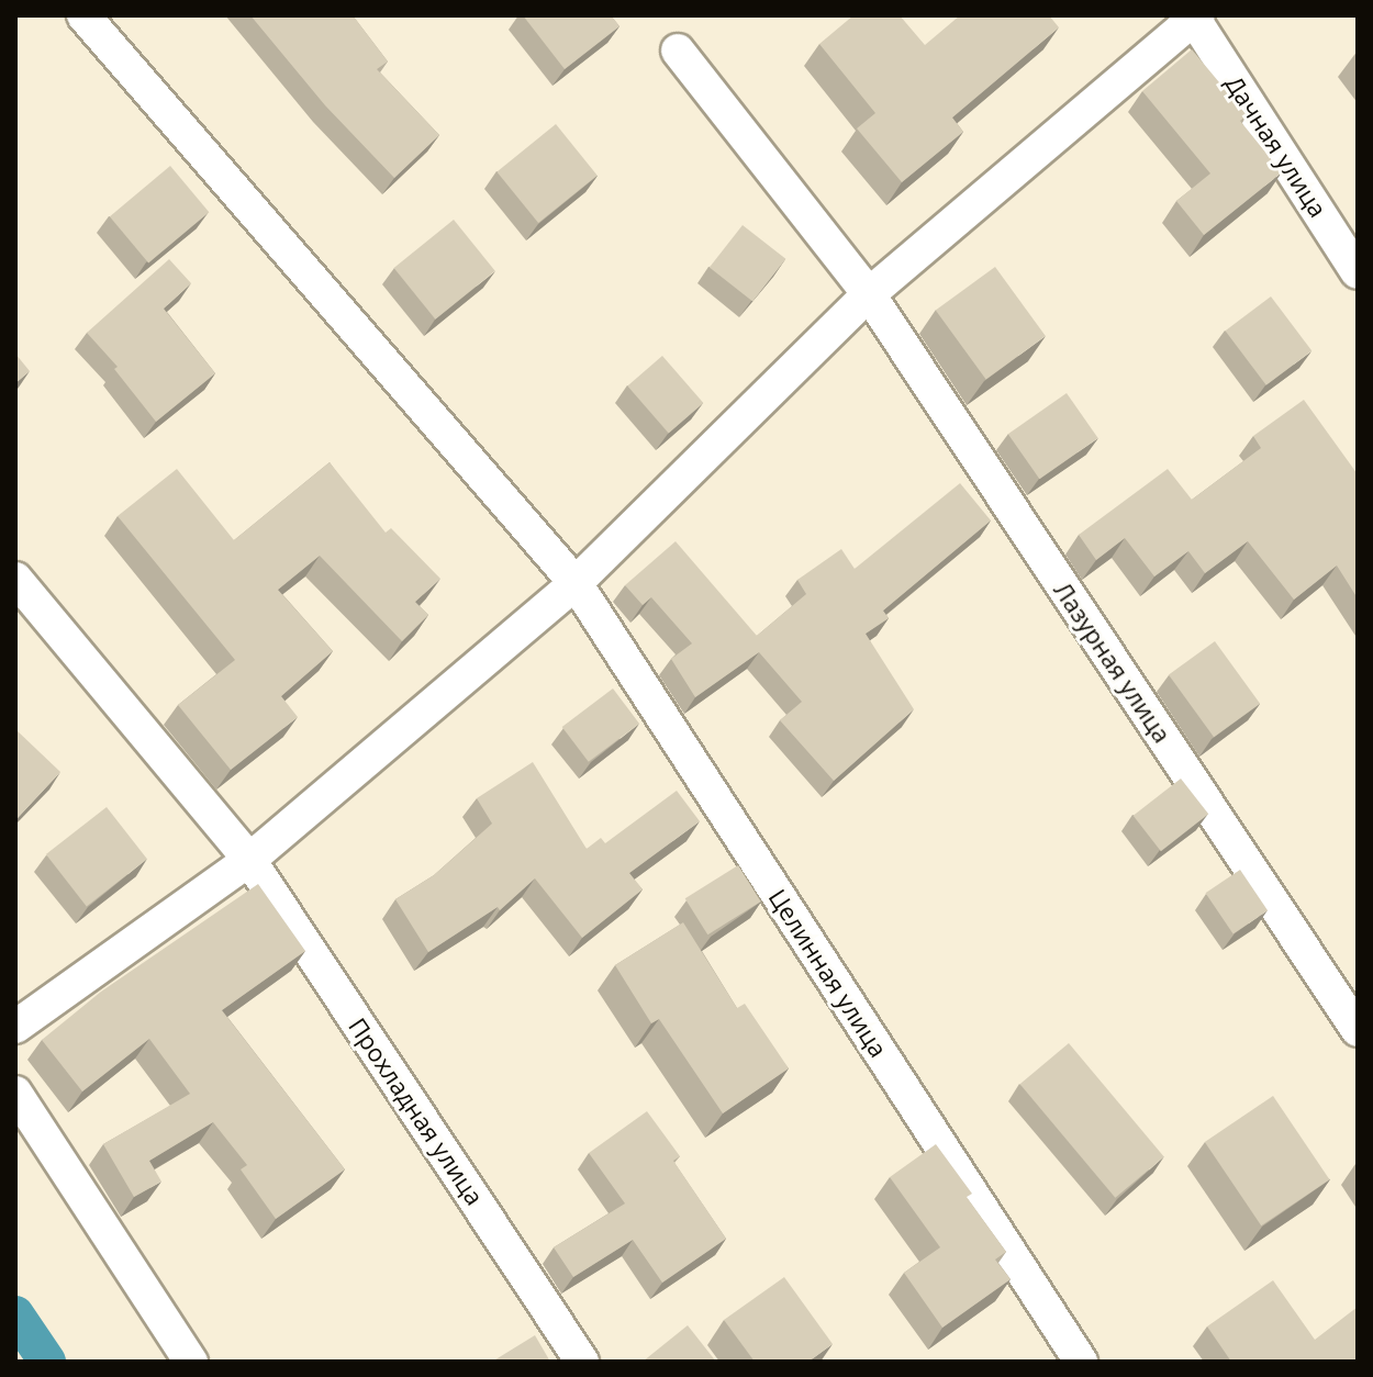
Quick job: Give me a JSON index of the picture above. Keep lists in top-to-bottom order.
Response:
{
  "streets": {
    "street": [
      "Дачная улица",
      "Лазурная улица",
      "Целинная улица",
      "Прохладная улица"
    ]
  }
}
